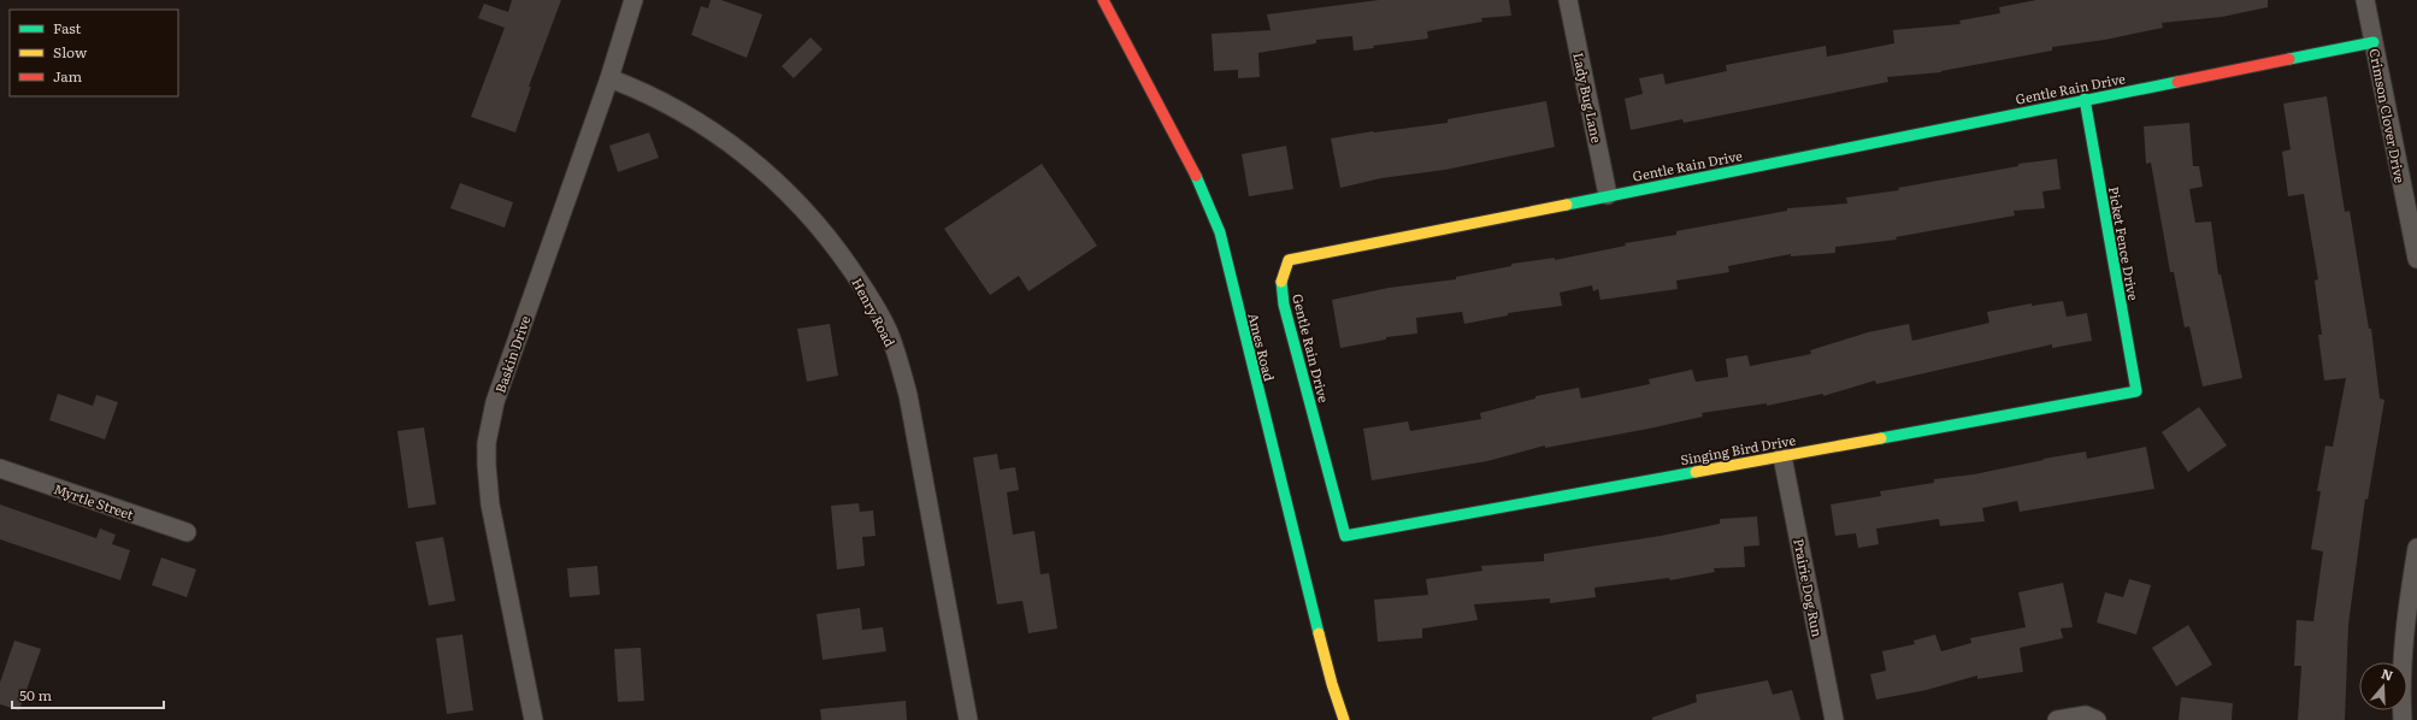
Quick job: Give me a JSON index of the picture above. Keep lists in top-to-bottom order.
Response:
{
  "streets": {
    "street": [
      "Gentle Rain Drive",
      "Lady Bug Lane",
      "Crimson Clover Drive",
      "Picket Fence Drive",
      "Henry Road",
      "Ames Road",
      "Baskin Drive",
      "Singing Bird Drive",
      "Myrtle Street",
      "Prairie Dog Run"
    ]
  },
  "crossings": [
    ["Gentle Rain Drive", "Lady Bug Lane"],
    ["Gentle Rain Drive", "Crimson Clover Drive"],
    ["Gentle Rain Drive", "Picket Fence Drive"],
    ["Gentle Rain Drive", "Singing Bird Drive"],
    ["Picket Fence Drive", "Singing Bird Drive"],
    ["Henry Road", "Baskin Drive"],
    ["Singing Bird Drive", "Prairie Dog Run"]
  ],
  "legend": ["Fast", "Slow", "Jam"],
  "scale_bar": "50 m",
  "north": "top"
}
